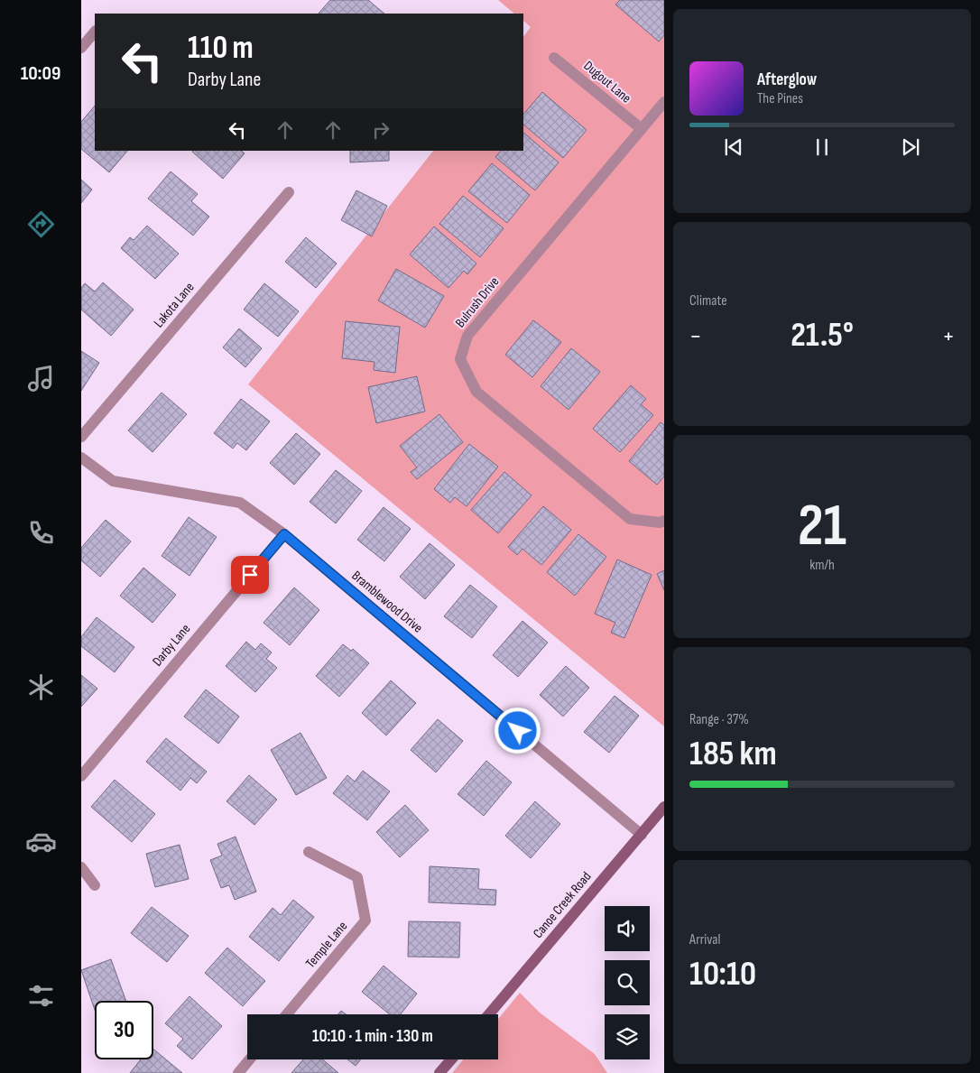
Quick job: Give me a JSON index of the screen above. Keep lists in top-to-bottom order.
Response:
{
  "streets": {
    "main road": ["Canoe Creek Road"],
    "street": [
      "Dugout Lane",
      "Bulrush Drive",
      "Lakota Lane",
      "Bramblewood Drive",
      "Darby Lane",
      "Temple Lane"
    ]
  },
  "crossings": [
    ["Dugout Lane", "Bulrush Drive"],
    ["Bramblewood Drive", "Darby Lane"],
    ["Bramblewood Drive", "Canoe Creek Road"]
  ],
  "page": {
    "tabs": "10:09",
    "turn": ["110 m", "Darby Lane"],
    "song": ["Afterglow", "The Pines"],
    "tile": [
      "Climate",
      ["21", "km/h"],
      ["Range · 37%", "185 km"],
      ["Arrival", "10:10"]
    ],
    "heat": ["−", "21.5°", "+"],
    "limit": "30",
    "trip": "10:10 · 1 min · 130 m"
  }
}
